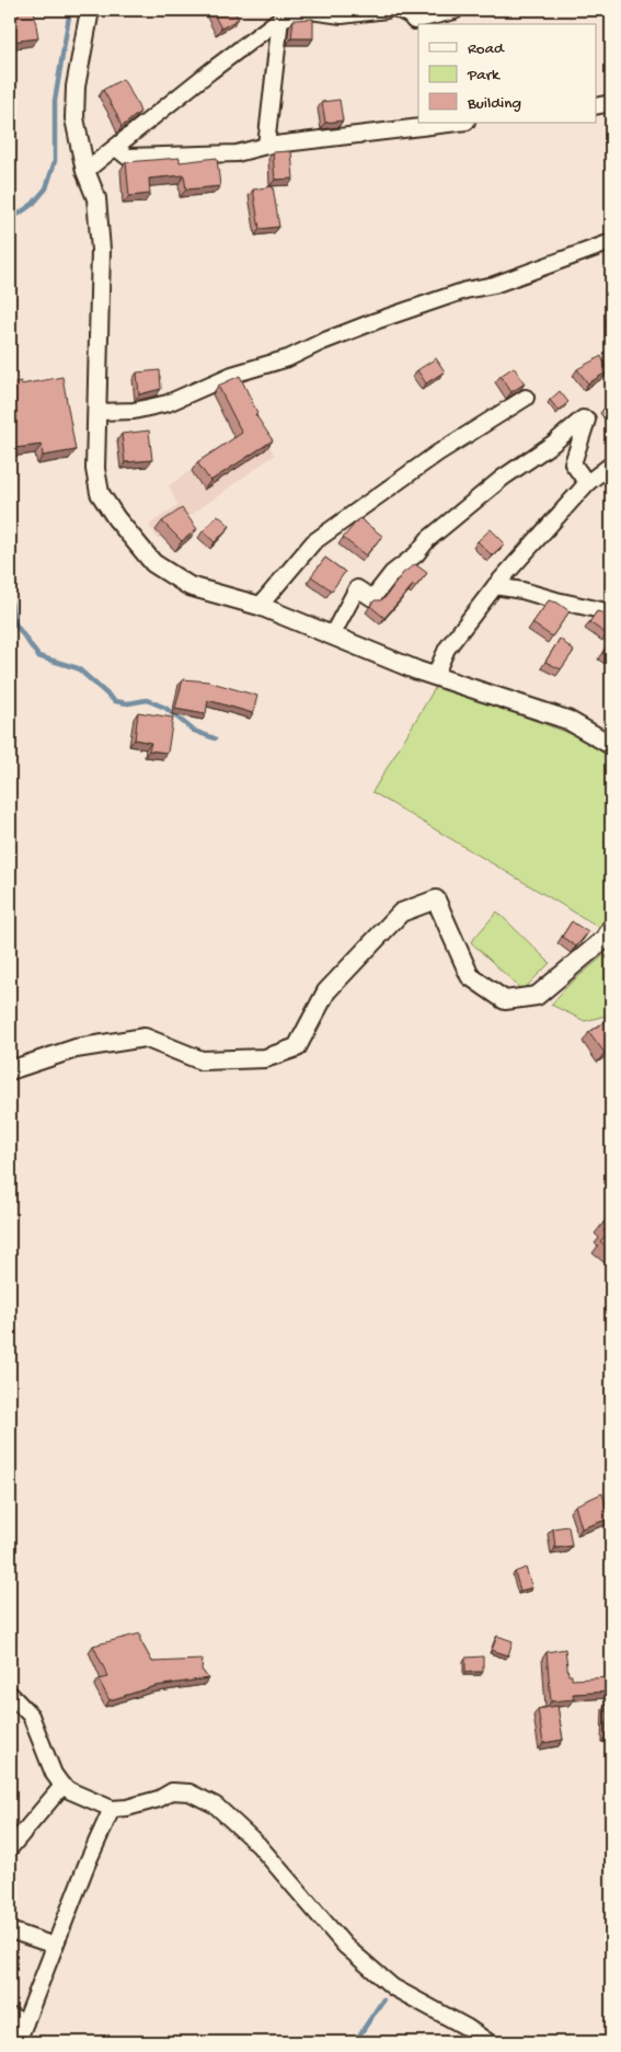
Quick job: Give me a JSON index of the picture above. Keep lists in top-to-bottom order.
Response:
{
  "legend": ["Road", "Park", "Building"]
}
